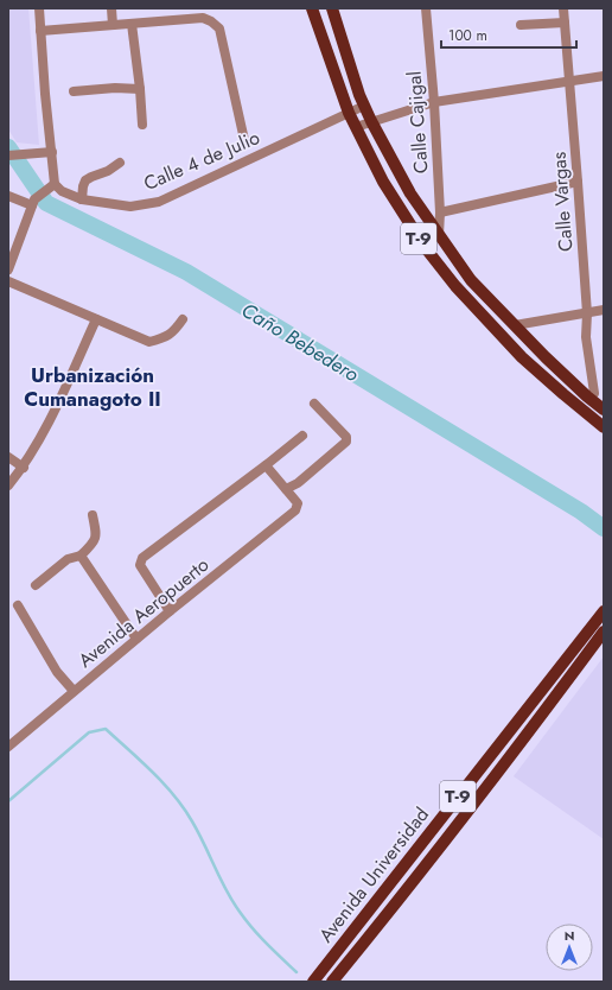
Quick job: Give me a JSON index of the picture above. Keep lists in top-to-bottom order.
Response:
{
  "streets": {
    "main road": ["T-9", "Avenida Universidad"],
    "street": [
      "Calle Cajigal",
      "Calle 4 de Julio",
      "Calle Vargas",
      "Avenida Aeropuerto"
    ]
  },
  "crossings": [
    ["Calle Cajigal", "T-9"],
    ["Calle 4 de Julio", "T-9"],
    ["Calle Vargas", "T-9"]
  ],
  "districts": ["Urbanización Cumanagoto II"],
  "water": ["Caño Bebedero"],
  "scale_bar": "100 m",
  "north": "top"
}
